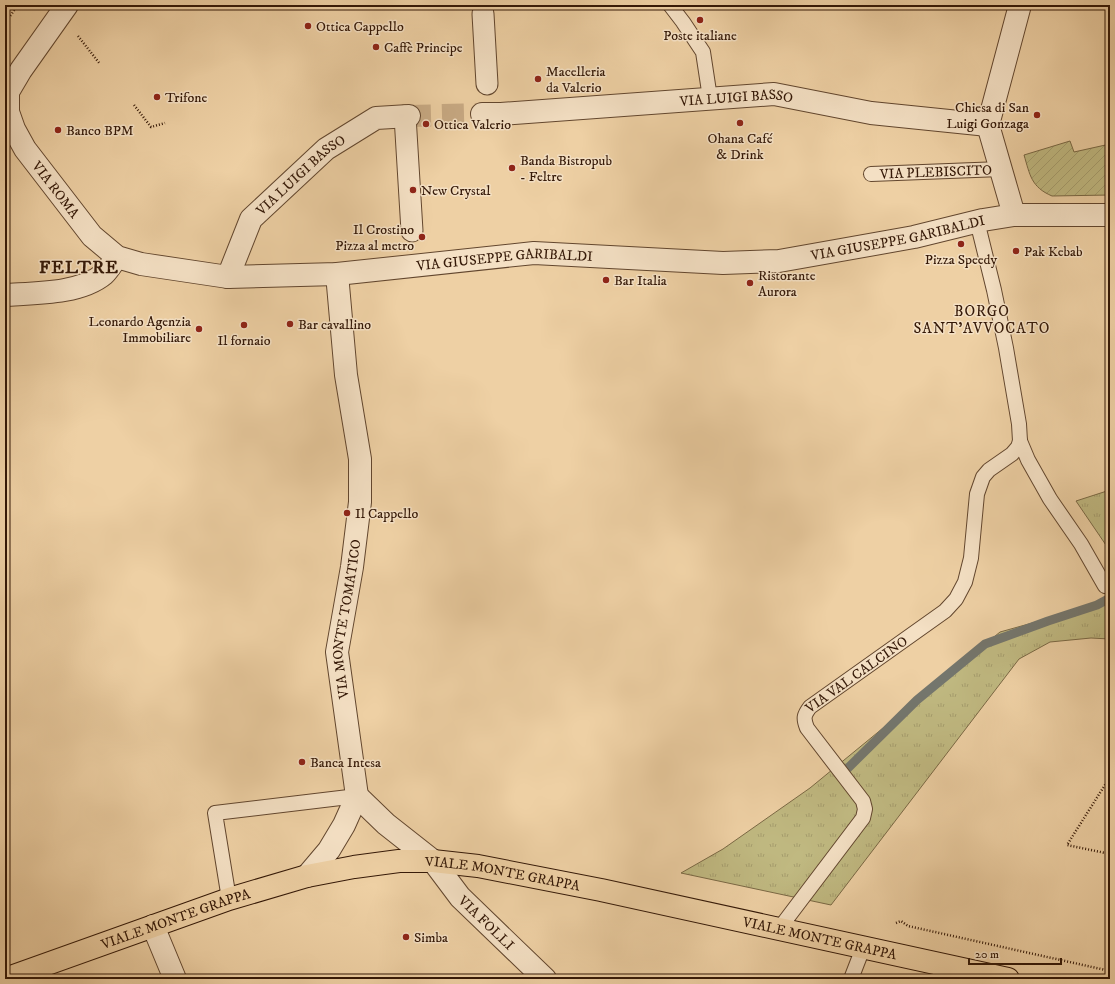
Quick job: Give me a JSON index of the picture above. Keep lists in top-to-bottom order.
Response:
{
  "streets": {
    "main road": ["VIALE MONTE GRAPPA"],
    "street": [
      "VIA LUIGI BASSO",
      "VIA ROMA",
      "VIA GIUSEPPE GARIBALDI",
      "VIA MONTE TOMATICO",
      "VIA FOLLI"
    ],
    "lane": ["VIA PLEBISCITO", "VIA VAL CALCINO"]
  },
  "crossings": [
    ["VIA LUIGI BASSO", "VIA GIUSEPPE GARIBALDI"],
    ["VIA ROMA", "VIA GIUSEPPE GARIBALDI"],
    ["VIA GIUSEPPE GARIBALDI", "VIA MONTE TOMATICO"],
    ["VIA VAL CALCINO", "VIALE MONTE GRAPPA"],
    ["VIALE MONTE GRAPPA", "VIA FOLLI"]
  ],
  "districts": ["FELTRE", "BORGO SANT'AVVOCATO"],
  "places": [
    "Poste italiane",
    "Ottica Cappello",
    "Caffè Principe",
    "Macelleria da Valerio",
    "Trifone",
    "Chiesa di San Luigi Gonzaga",
    "Ohana Café & Drink",
    "Ottica Valerio",
    "Banco BPM",
    "Banda Bistropub - Feltre",
    "New Crystal",
    "Il Crostino Pizza al metro",
    "Pizza Speedy",
    "Pak Kebab",
    "Bar Italia",
    "Ristorante Aurora",
    "Bar cavallino",
    "Il fornaio",
    "Leonardo Agenzia Immobiliare",
    "Il Cappello",
    "Banca Intesa",
    "Simba"
  ],
  "scale_bar": "20 m"
}
